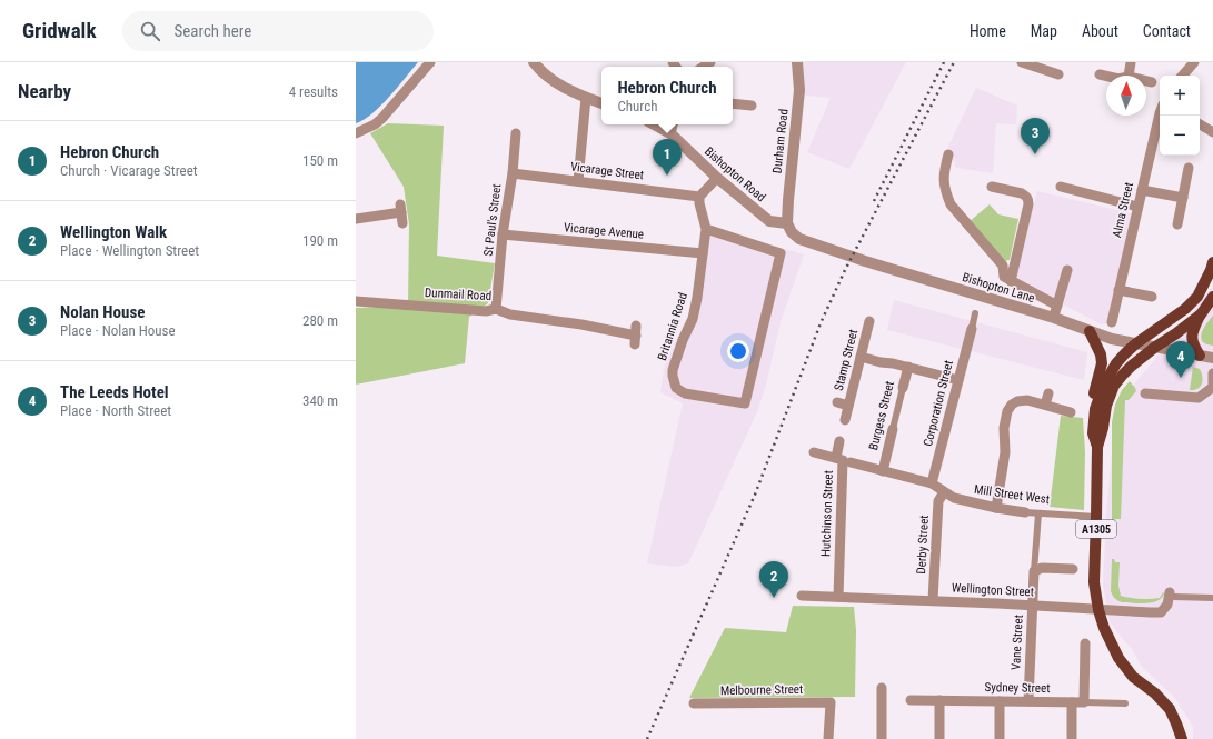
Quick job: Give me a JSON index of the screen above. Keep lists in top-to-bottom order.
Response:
{
  "streets": {
    "main road": ["A1305"],
    "street": [
      "Durham Road",
      "Vicarage Street",
      "Bishopton Road",
      "Alma Street",
      "St Paul's Street",
      "Vicarage Avenue",
      "Bishopton Lane",
      "Dunmail Road",
      "Britannia Road",
      "Stamp Street",
      "Corporation Street",
      "Burgess Street",
      "Mill Street West",
      "Hutchinson Street",
      "Derby Street",
      "Wellington Street",
      "Vane Street",
      "Sydney Street",
      "Melbourne Street"
    ]
  },
  "crossings": [
    ["Durham Road", "Bishopton Road"],
    ["Durham Road", "Bishopton Lane"],
    ["Vicarage Street", "St Paul's Street"],
    ["Vicarage Street", "Britannia Road"],
    ["Bishopton Road", "Bishopton Lane"],
    ["St Paul's Street", "Vicarage Avenue"],
    ["St Paul's Street", "Dunmail Road"],
    ["Vicarage Avenue", "Britannia Road"],
    ["Bishopton Lane", "A1305"],
    ["Corporation Street", "Mill Street West"],
    ["Burgess Street", "Mill Street West"],
    ["Mill Street West", "A1305"],
    ["Mill Street West", "Derby Street"],
    ["Hutchinson Street", "Wellington Street"],
    ["A1305", "Wellington Street"],
    ["Derby Street", "Wellington Street"],
    ["Wellington Street", "Vane Street"],
    ["Vane Street", "Sydney Street"]
  ],
  "north": "top",
  "page": {
    "header": "Gridwalk",
    "search": "Search here",
    "nav": [
      "Home",
      "Map",
      "About",
      "Contact"
    ],
    "heading": ["Nearby", "4 results"],
    "popup": ["Hebron Church", "Church"],
    "map_buttons": ["+", "−"],
    "pins": [
      "3",
      "1",
      "4",
      "2"
    ],
    "list": [
      {
        "mark": "1",
        "name": "Hebron Church",
        "note": "Church · Vicarage Street",
        "value": "150 m"
      },
      {
        "mark": "2",
        "name": "Wellington Walk",
        "note": "Place · Wellington Street",
        "value": "190 m"
      },
      {
        "mark": "3",
        "name": "Nolan House",
        "note": "Place · Nolan House",
        "value": "280 m"
      },
      {
        "mark": "4",
        "name": "The Leeds Hotel",
        "note": "Place · North Street",
        "value": "340 m"
      }
    ]
  }
}
